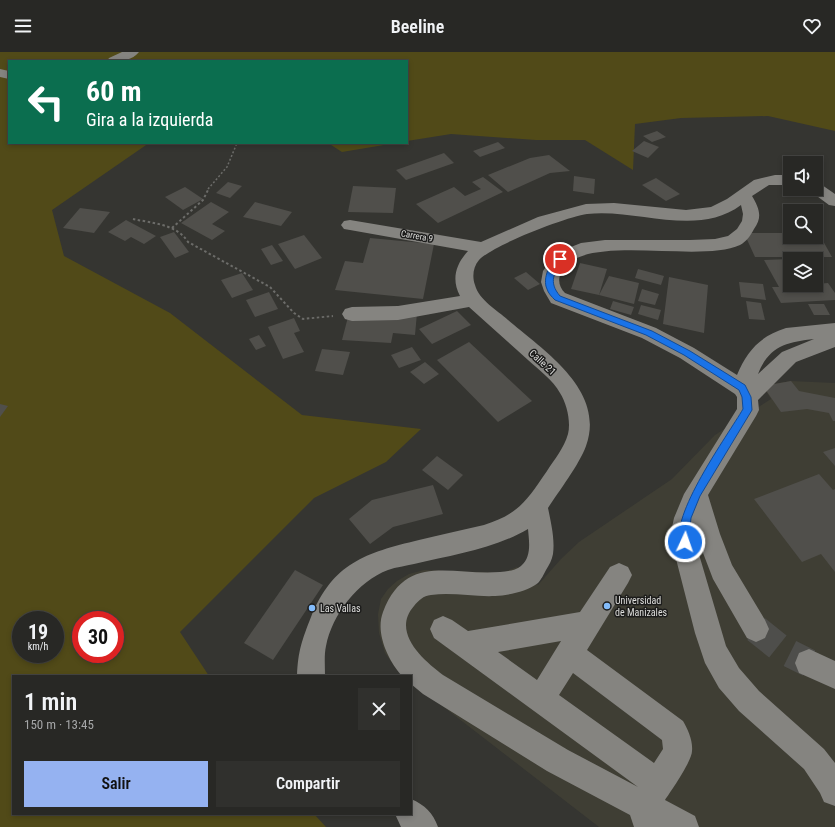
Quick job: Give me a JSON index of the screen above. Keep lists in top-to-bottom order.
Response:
{
  "streets": {
    "street": ["Carrera 9", "Calle 21"]
  },
  "crossings": [
    ["Carrera 9", "Calle 21"]
  ],
  "places": ["Universidad de Manizales", "Las Vallas"],
  "page": {
    "header": "Beeline",
    "turn": ["60 m", "Gira a la izquierda"],
    "speed": "19 km/h",
    "limit": "30",
    "heading": ["1 min", "150 m · 13:45"],
    "buttons": ["Salir", "Compartir"]
  }
}
